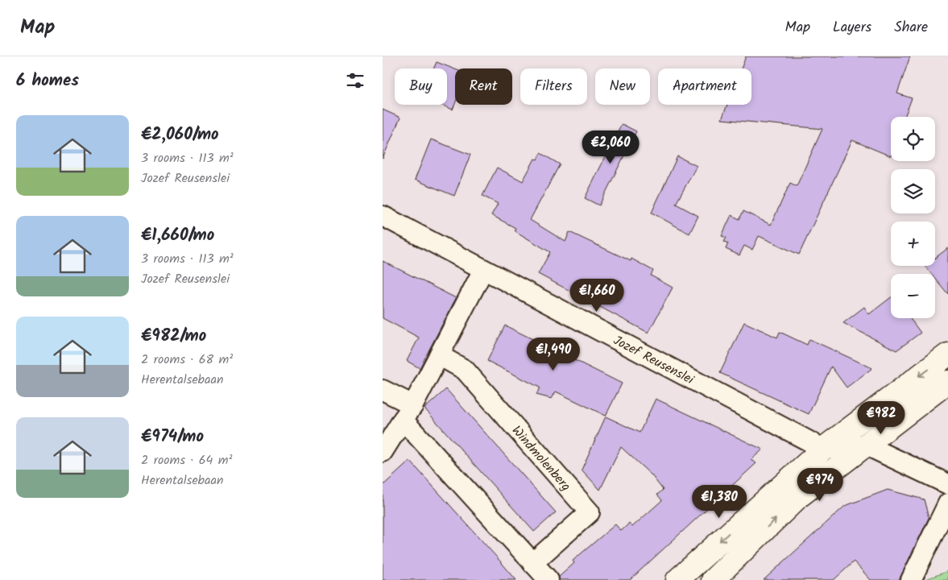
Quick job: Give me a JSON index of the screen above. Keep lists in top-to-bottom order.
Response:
{
  "streets": {
    "street": ["Jozef Reusenslei", "Windmolenberg"]
  },
  "page": {
    "header": "Map",
    "nav": ["Map", "Layers", "Share"],
    "heading": "6 homes",
    "chip": [
      "Buy",
      "Rent",
      "Filters",
      "New",
      "Apartment"
    ],
    "list": [
      {
        "name": "€2,060/mo",
        "note": "3 rooms · 113 m² · Jozef Reusenslei"
      },
      {
        "name": "€1,660/mo",
        "note": "3 rooms · 113 m² · Jozef Reusenslei"
      },
      {
        "name": "€982/mo",
        "note": "2 rooms · 68 m² · Herentalsebaan"
      },
      {
        "name": "€974/mo",
        "note": "2 rooms · 64 m² · Herentalsebaan"
      }
    ],
    "map_buttons": ["+", "−"],
    "price": [
      "€2,060",
      "€1,660",
      "€1,490",
      "€982",
      "€974",
      "€1,380"
    ]
  }
}
